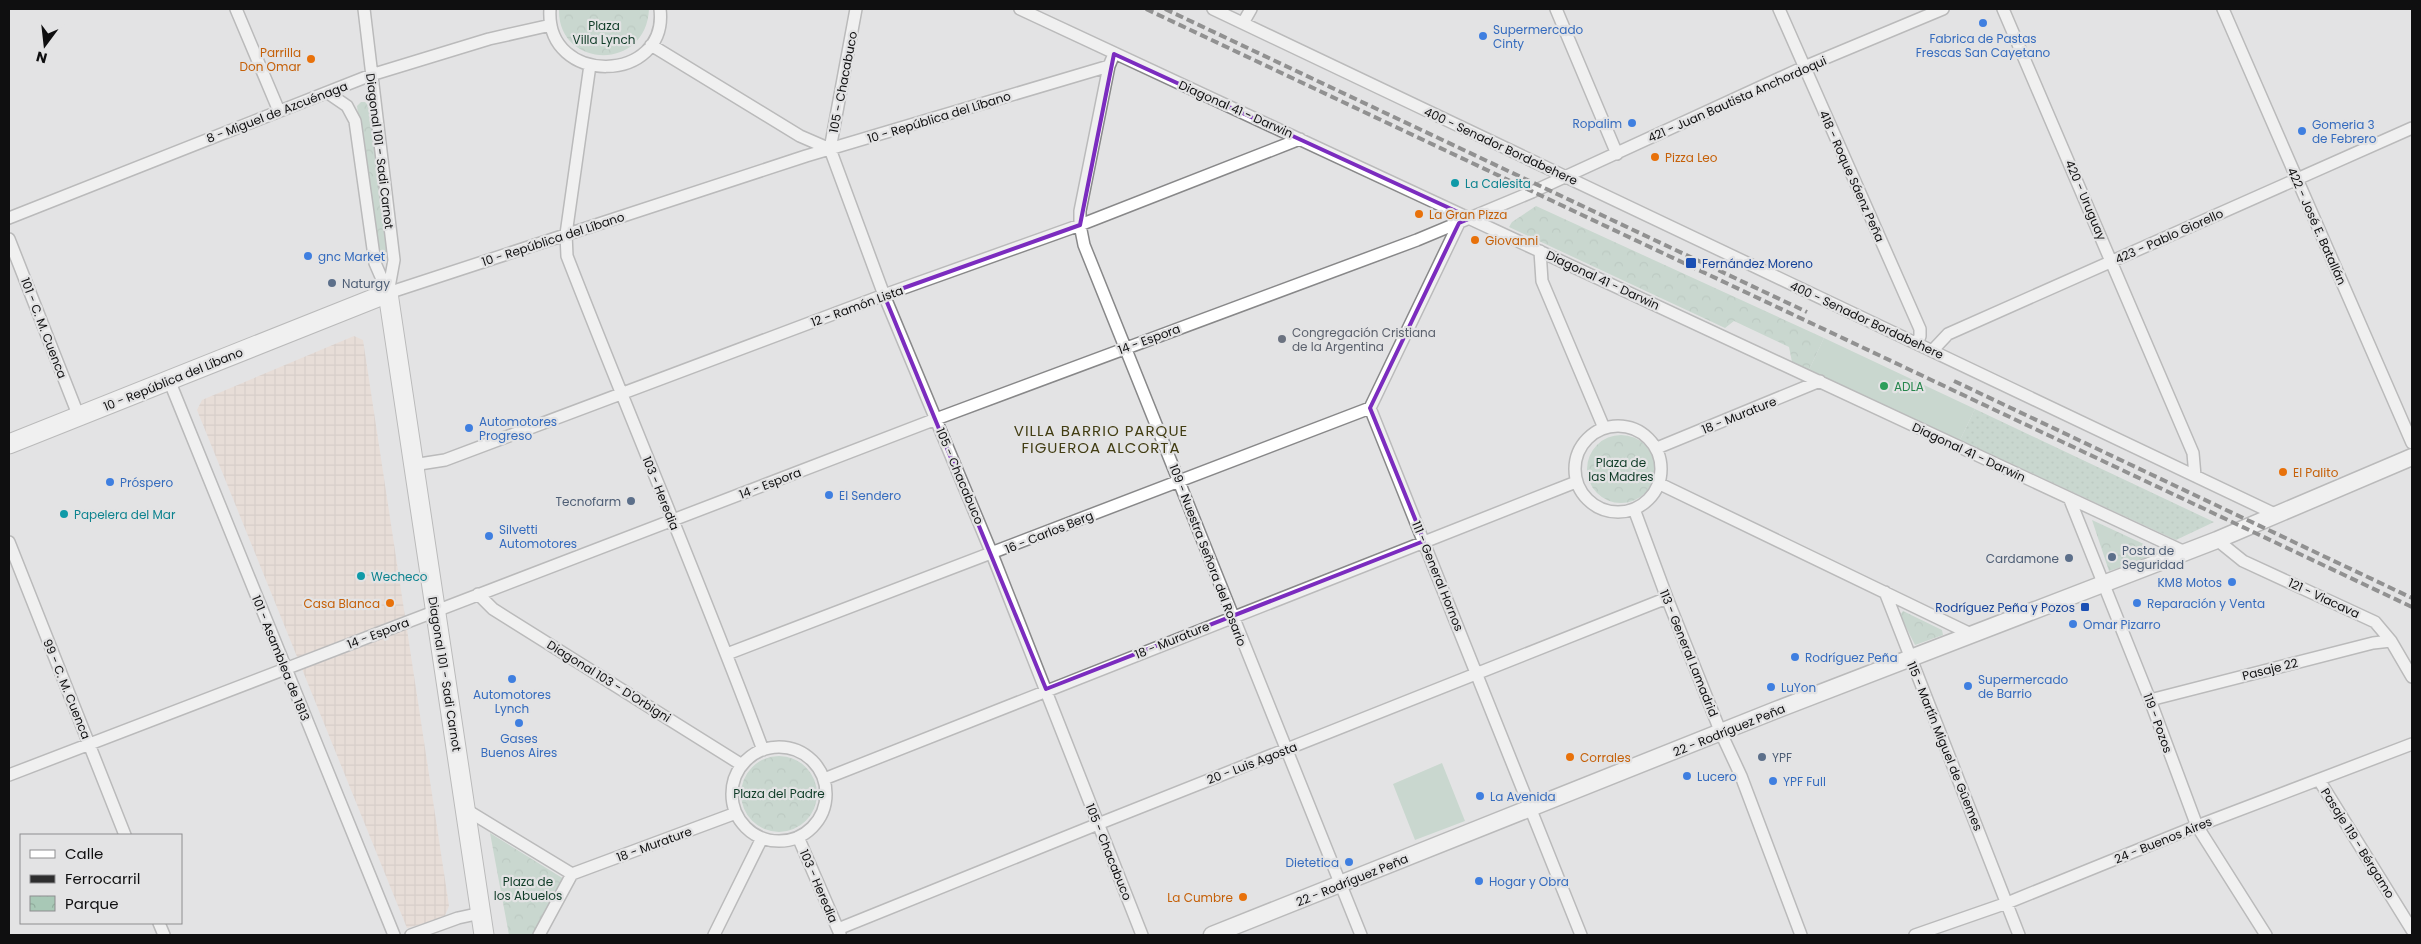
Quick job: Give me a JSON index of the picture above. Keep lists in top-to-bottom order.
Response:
{
  "streets": {
    "main road": ["10 - República del Líbano", "Diagonal 101 - Sadi Carnot"],
    "street": [
      "105 - Chacabuco",
      "421 - Juan Bautista Anchordoqui",
      "Diagonal 41 - Darwin",
      "8 - Miguel de Azcuénaga",
      "400 - Senador Bordabehere",
      "418 - Roque Sáenz Peña",
      "420 - Uruguay",
      "422 - José E. Batallán",
      "423 - Pablo Giorello",
      "12 - Ramón Lista",
      "101 - C. M. Cuenca",
      "14 - Espora",
      "18 - Murature",
      "103 - Heredia",
      "16 - Carlos Berg",
      "109 - Nuestra Señora del Rosario",
      "111 - General Hornos",
      "121 - Viacava",
      "113 - General Lamadrid",
      "101 - Asamblea de 1813",
      "Pasaje 22",
      "Diagonal 103 - D'Orbigni",
      "99 - C. M. Cuenca",
      "119 - Pozos",
      "22 - Rodríguez Peña",
      "115 - Martín Miguel de Güemes",
      "20 - Luis Agosta",
      "24 - Buenos Aires",
      "Pasaje 119 - Bérgamo"
    ]
  },
  "crossings": [
    ["105 - Chacabuco", "10 - República del Líbano"],
    ["105 - Chacabuco", "12 - Ramón Lista"],
    ["105 - Chacabuco", "14 - Espora"],
    ["105 - Chacabuco", "18 - Murature"],
    ["105 - Chacabuco", "16 - Carlos Berg"],
    ["105 - Chacabuco", "20 - Luis Agosta"],
    ["421 - Juan Bautista Anchordoqui", "400 - Senador Bordabehere"],
    ["421 - Juan Bautista Anchordoqui", "418 - Roque Sáenz Peña"],
    ["421 - Juan Bautista Anchordoqui", "14 - Espora"],
    ["Diagonal 41 - Darwin", "12 - Ramón Lista"],
    ["Diagonal 41 - Darwin", "14 - Espora"],
    ["Diagonal 41 - Darwin", "18 - Murature"],
    ["Diagonal 41 - Darwin", "109 - Nuestra Señora del Rosario"],
    ["Diagonal 41 - Darwin", "119 - Pozos"],
    ["Diagonal 41 - Darwin", "22 - Rodríguez Peña"],
    ["8 - Miguel de Azcuénaga", "Diagonal 101 - Sadi Carnot"],
    ["10 - República del Líbano", "Diagonal 101 - Sadi Carnot"],
    ["10 - República del Líbano", "101 - C. M. Cuenca"],
    ["10 - República del Líbano", "103 - Heredia"],
    ["10 - República del Líbano", "109 - Nuestra Señora del Rosario"],
    ["10 - República del Líbano", "101 - Asamblea de 1813"],
    ["400 - Senador Bordabehere", "418 - Roque Sáenz Peña"],
    ["400 - Senador Bordabehere", "420 - Uruguay"],
    ["400 - Senador Bordabehere", "423 - Pablo Giorello"],
    ["400 - Senador Bordabehere", "22 - Rodríguez Peña"],
    ["Diagonal 101 - Sadi Carnot", "12 - Ramón Lista"],
    ["Diagonal 101 - Sadi Carnot", "14 - Espora"],
    ["420 - Uruguay", "423 - Pablo Giorello"],
    ["422 - José E. Batallán", "423 - Pablo Giorello"],
    ["12 - Ramón Lista", "103 - Heredia"],
    ["12 - Ramón Lista", "109 - Nuestra Señora del Rosario"],
    ["14 - Espora", "103 - Heredia"],
    ["14 - Espora", "109 - Nuestra Señora del Rosario"],
    ["14 - Espora", "101 - Asamblea de 1813"],
    ["14 - Espora", "Diagonal 103 - D'Orbigni"],
    ["14 - Espora", "99 - C. M. Cuenca"],
    ["18 - Murature", "103 - Heredia"],
    ["18 - Murature", "109 - Nuestra Señora del Rosario"],
    ["18 - Murature", "111 - General Hornos"],
    ["18 - Murature", "113 - General Lamadrid"],
    ["18 - Murature", "Diagonal 103 - D'Orbigni"],
    ["103 - Heredia", "16 - Carlos Berg"],
    ["103 - Heredia", "Diagonal 103 - D'Orbigni"],
    ["103 - Heredia", "20 - Luis Agosta"],
    ["16 - Carlos Berg", "109 - Nuestra Señora del Rosario"],
    ["16 - Carlos Berg", "111 - General Hornos"],
    ["109 - Nuestra Señora del Rosario", "22 - Rodríguez Peña"],
    ["109 - Nuestra Señora del Rosario", "20 - Luis Agosta"],
    ["111 - General Hornos", "22 - Rodríguez Peña"],
    ["111 - General Hornos", "20 - Luis Agosta"],
    ["121 - Viacava", "Pasaje 22"],
    ["121 - Viacava", "22 - Rodríguez Peña"],
    ["113 - General Lamadrid", "22 - Rodríguez Peña"],
    ["113 - General Lamadrid", "20 - Luis Agosta"],
    ["Pasaje 22", "119 - Pozos"],
    ["119 - Pozos", "22 - Rodríguez Peña"],
    ["119 - Pozos", "24 - Buenos Aires"],
    ["22 - Rodríguez Peña", "115 - Martín Miguel de Güemes"],
    ["115 - Martín Miguel de Güemes", "24 - Buenos Aires"],
    ["24 - Buenos Aires", "Pasaje 119 - Bérgamo"]
  ],
  "districts": ["VILLA BARRIO PARQUE FIGUEROA ALCORTA"],
  "parks": [
    "Plaza Villa Lynch",
    "Plaza de las Madres",
    "Plaza del Padre",
    "Plaza de los Abuelos"
  ],
  "places": {
    "other": [
      "Fabrica de Pastas Frescas San Cayetano",
      "Supermercado Cinty",
      "Parrilla Don Omar",
      "Ropalim",
      "Gomeria 3 de Febrero",
      "Pizza Leo",
      "La Calesita",
      "La Gran Pizza",
      "Giovanni",
      "gnc Market",
      "Naturgy",
      "Congregación Cristiana de la Argentina",
      "ADLA",
      "Automotores Progreso",
      "El Palito",
      "Próspero",
      "El Sendero",
      "Tecnofarm",
      "Papelera del Mar",
      "Silvetti Automotores",
      "Posta de Seguridad",
      "Cardamone",
      "Wecheco",
      "KM8 Motos",
      "Casa Blanca",
      "Reparación y Venta",
      "Omar Pizarro",
      "Rodríguez Peña",
      "Automotores Lynch",
      "Supermercado de Barrio",
      "LuYon",
      "Gases Buenos Aires",
      "Corrales",
      "YPF",
      "Lucero",
      "YPF Full",
      "La Avenida",
      "Dietetica",
      "Hogar y Obra",
      "La Cumbre"
    ],
    "transit": ["Fernández Moreno", "Rodríguez Peña y Pozos"]
  },
  "legend": ["Calle", "Ferrocarril", "Parque"],
  "north": "bottom"
}
